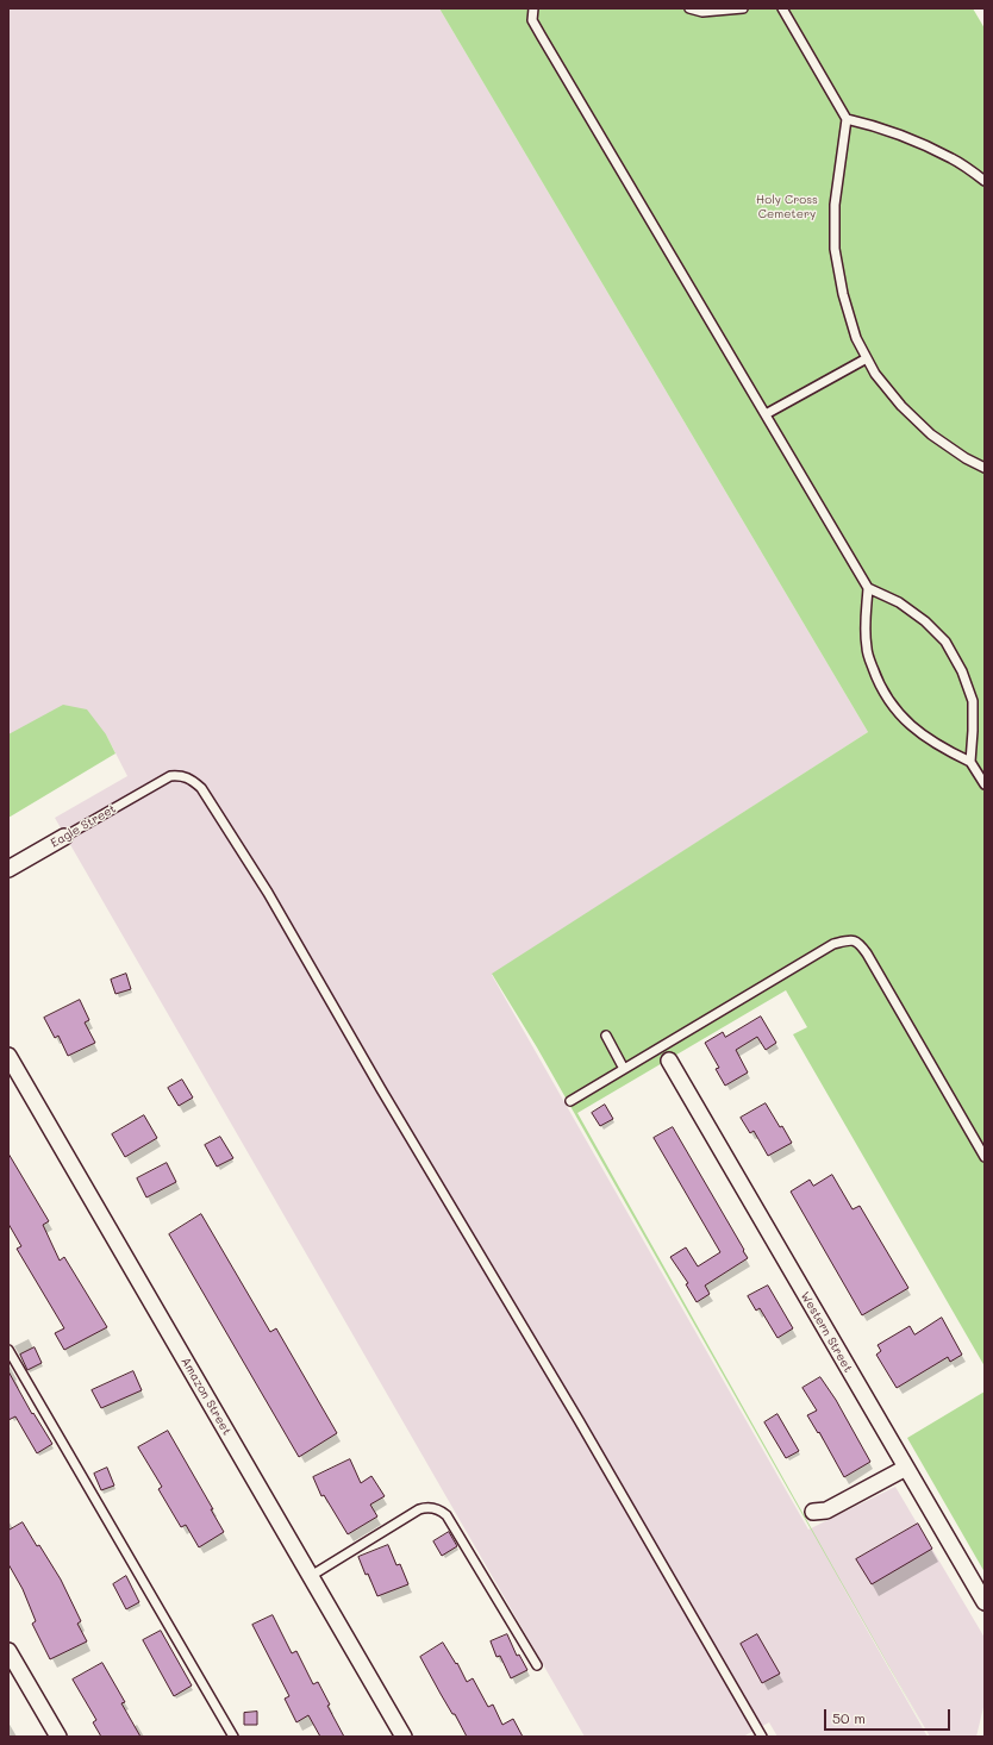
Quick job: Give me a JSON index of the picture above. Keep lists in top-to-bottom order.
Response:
{
  "streets": {
    "street": ["Eagle Street", "Western Street", "Amazon Street"]
  },
  "parks": ["Holy Cross Cemetery"],
  "scale_bar": "50 m"
}
